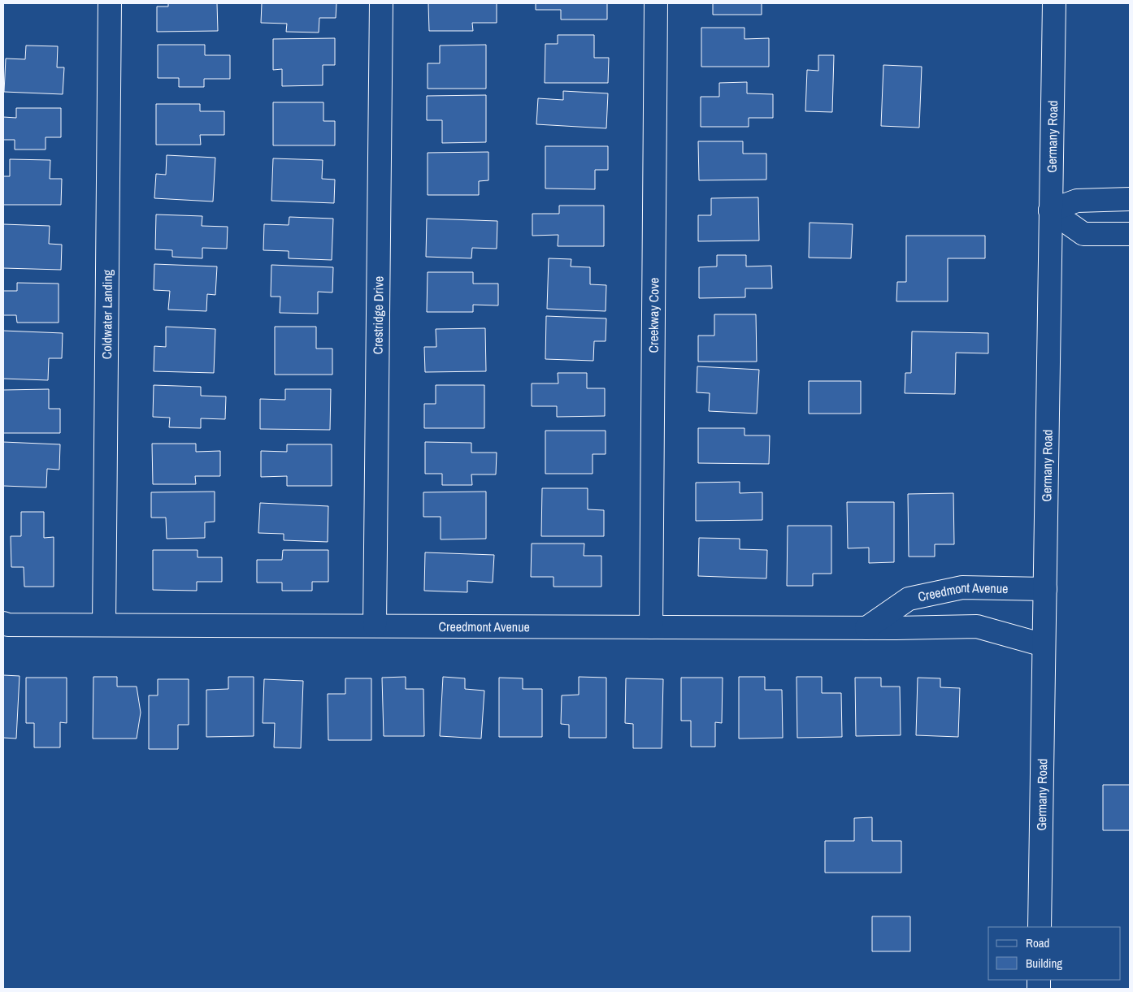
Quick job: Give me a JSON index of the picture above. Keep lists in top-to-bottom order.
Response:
{
  "streets": {
    "street": [
      "Germany Road",
      "Coldwater Landing",
      "Crestridge Drive",
      "Creekway Cove",
      "Creedmont Avenue"
    ]
  },
  "crossings": [
    ["Germany Road", "Creedmont Avenue"],
    ["Coldwater Landing", "Creedmont Avenue"],
    ["Crestridge Drive", "Creedmont Avenue"],
    ["Creekway Cove", "Creedmont Avenue"]
  ],
  "legend": ["Road", "Building"]
}
